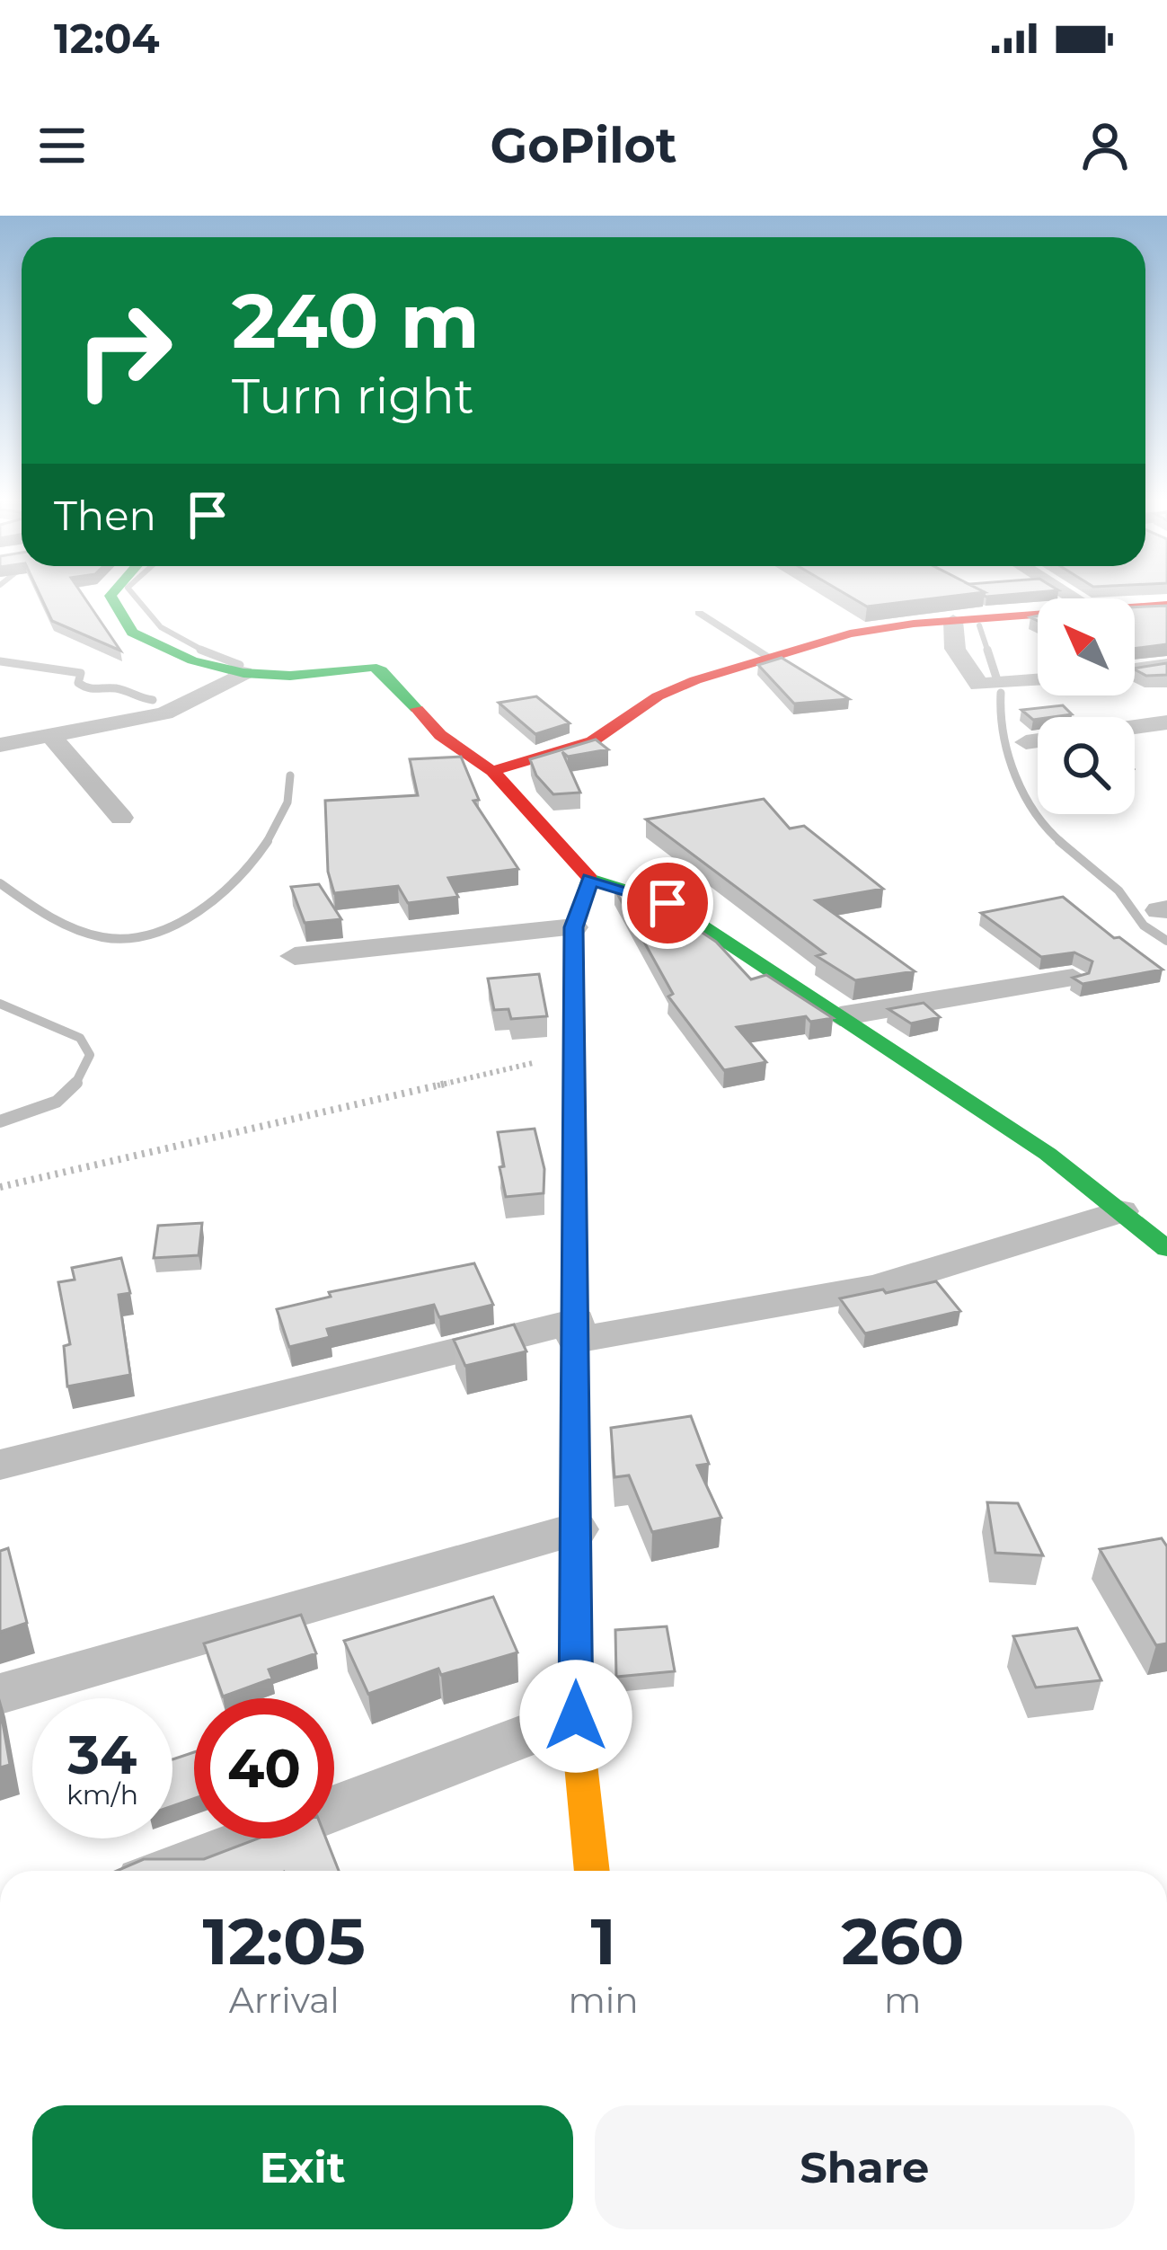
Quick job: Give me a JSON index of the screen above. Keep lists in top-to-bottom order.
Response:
{
  "north": "top left",
  "page": {
    "status": "12:04",
    "header": "GoPilot",
    "turn": ["240 m", "Turn right"],
    "then": "Then",
    "speed": "34 km/h",
    "limit": "40",
    "eta": [
      "12:05",
      "Arrival",
      "1",
      "min",
      "260",
      "m"
    ],
    "buttons": ["Exit", "Share"]
  }
}
